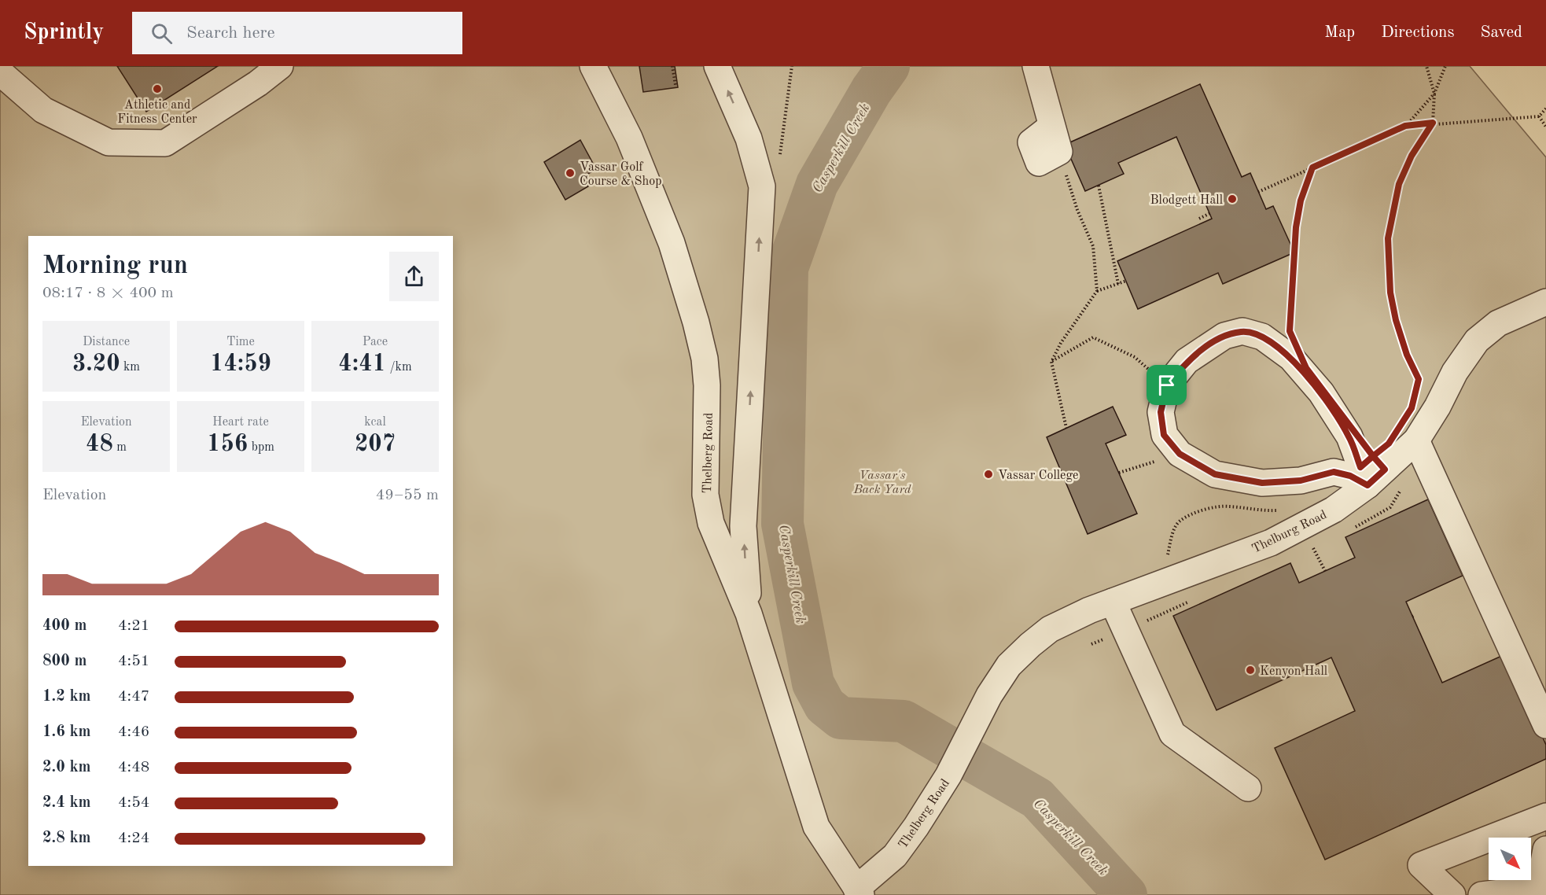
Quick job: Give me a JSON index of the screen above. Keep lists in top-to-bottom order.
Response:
{
  "streets": {
    "lane": ["Thelberg Road", "Thelburg Road"]
  },
  "crossings": [
    ["Thelberg Road", "Thelburg Road"]
  ],
  "water": ["Casperkill Creek"],
  "parks": ["Vassar's Back Yard"],
  "places": [
    "Athletic and Fitness Center",
    "Vassar Golf Course & Shop",
    "Blodgett Hall",
    "Vassar College",
    "Kenyon Hall"
  ],
  "north": "bottom right",
  "page": {
    "header": "Sprintly",
    "search": "Search here",
    "nav": ["Map", "Directions", "Saved"],
    "heading": ["Morning run", "08:17 · 8 × 400 m"],
    "stats": [
      ["Distance", "3.20 km"],
      ["Time", "14:59"],
      ["Pace", "4:41 /km"],
      ["Elevation", "48 m"],
      ["Heart rate", "156 bpm"],
      ["kcal", "207"]
    ],
    "chart": ["Elevation", "49–55 m"],
    "list": [
      {
        "name": "400 m",
        "note": "4:21"
      },
      {
        "name": "800 m",
        "note": "4:51"
      },
      {
        "name": "1.2 km",
        "note": "4:47"
      },
      {
        "name": "1.6 km",
        "note": "4:46"
      },
      {
        "name": "2.0 km",
        "note": "4:48"
      },
      {
        "name": "2.4 km",
        "note": "4:54"
      },
      {
        "name": "2.8 km",
        "note": "4:24"
      }
    ]
  }
}
